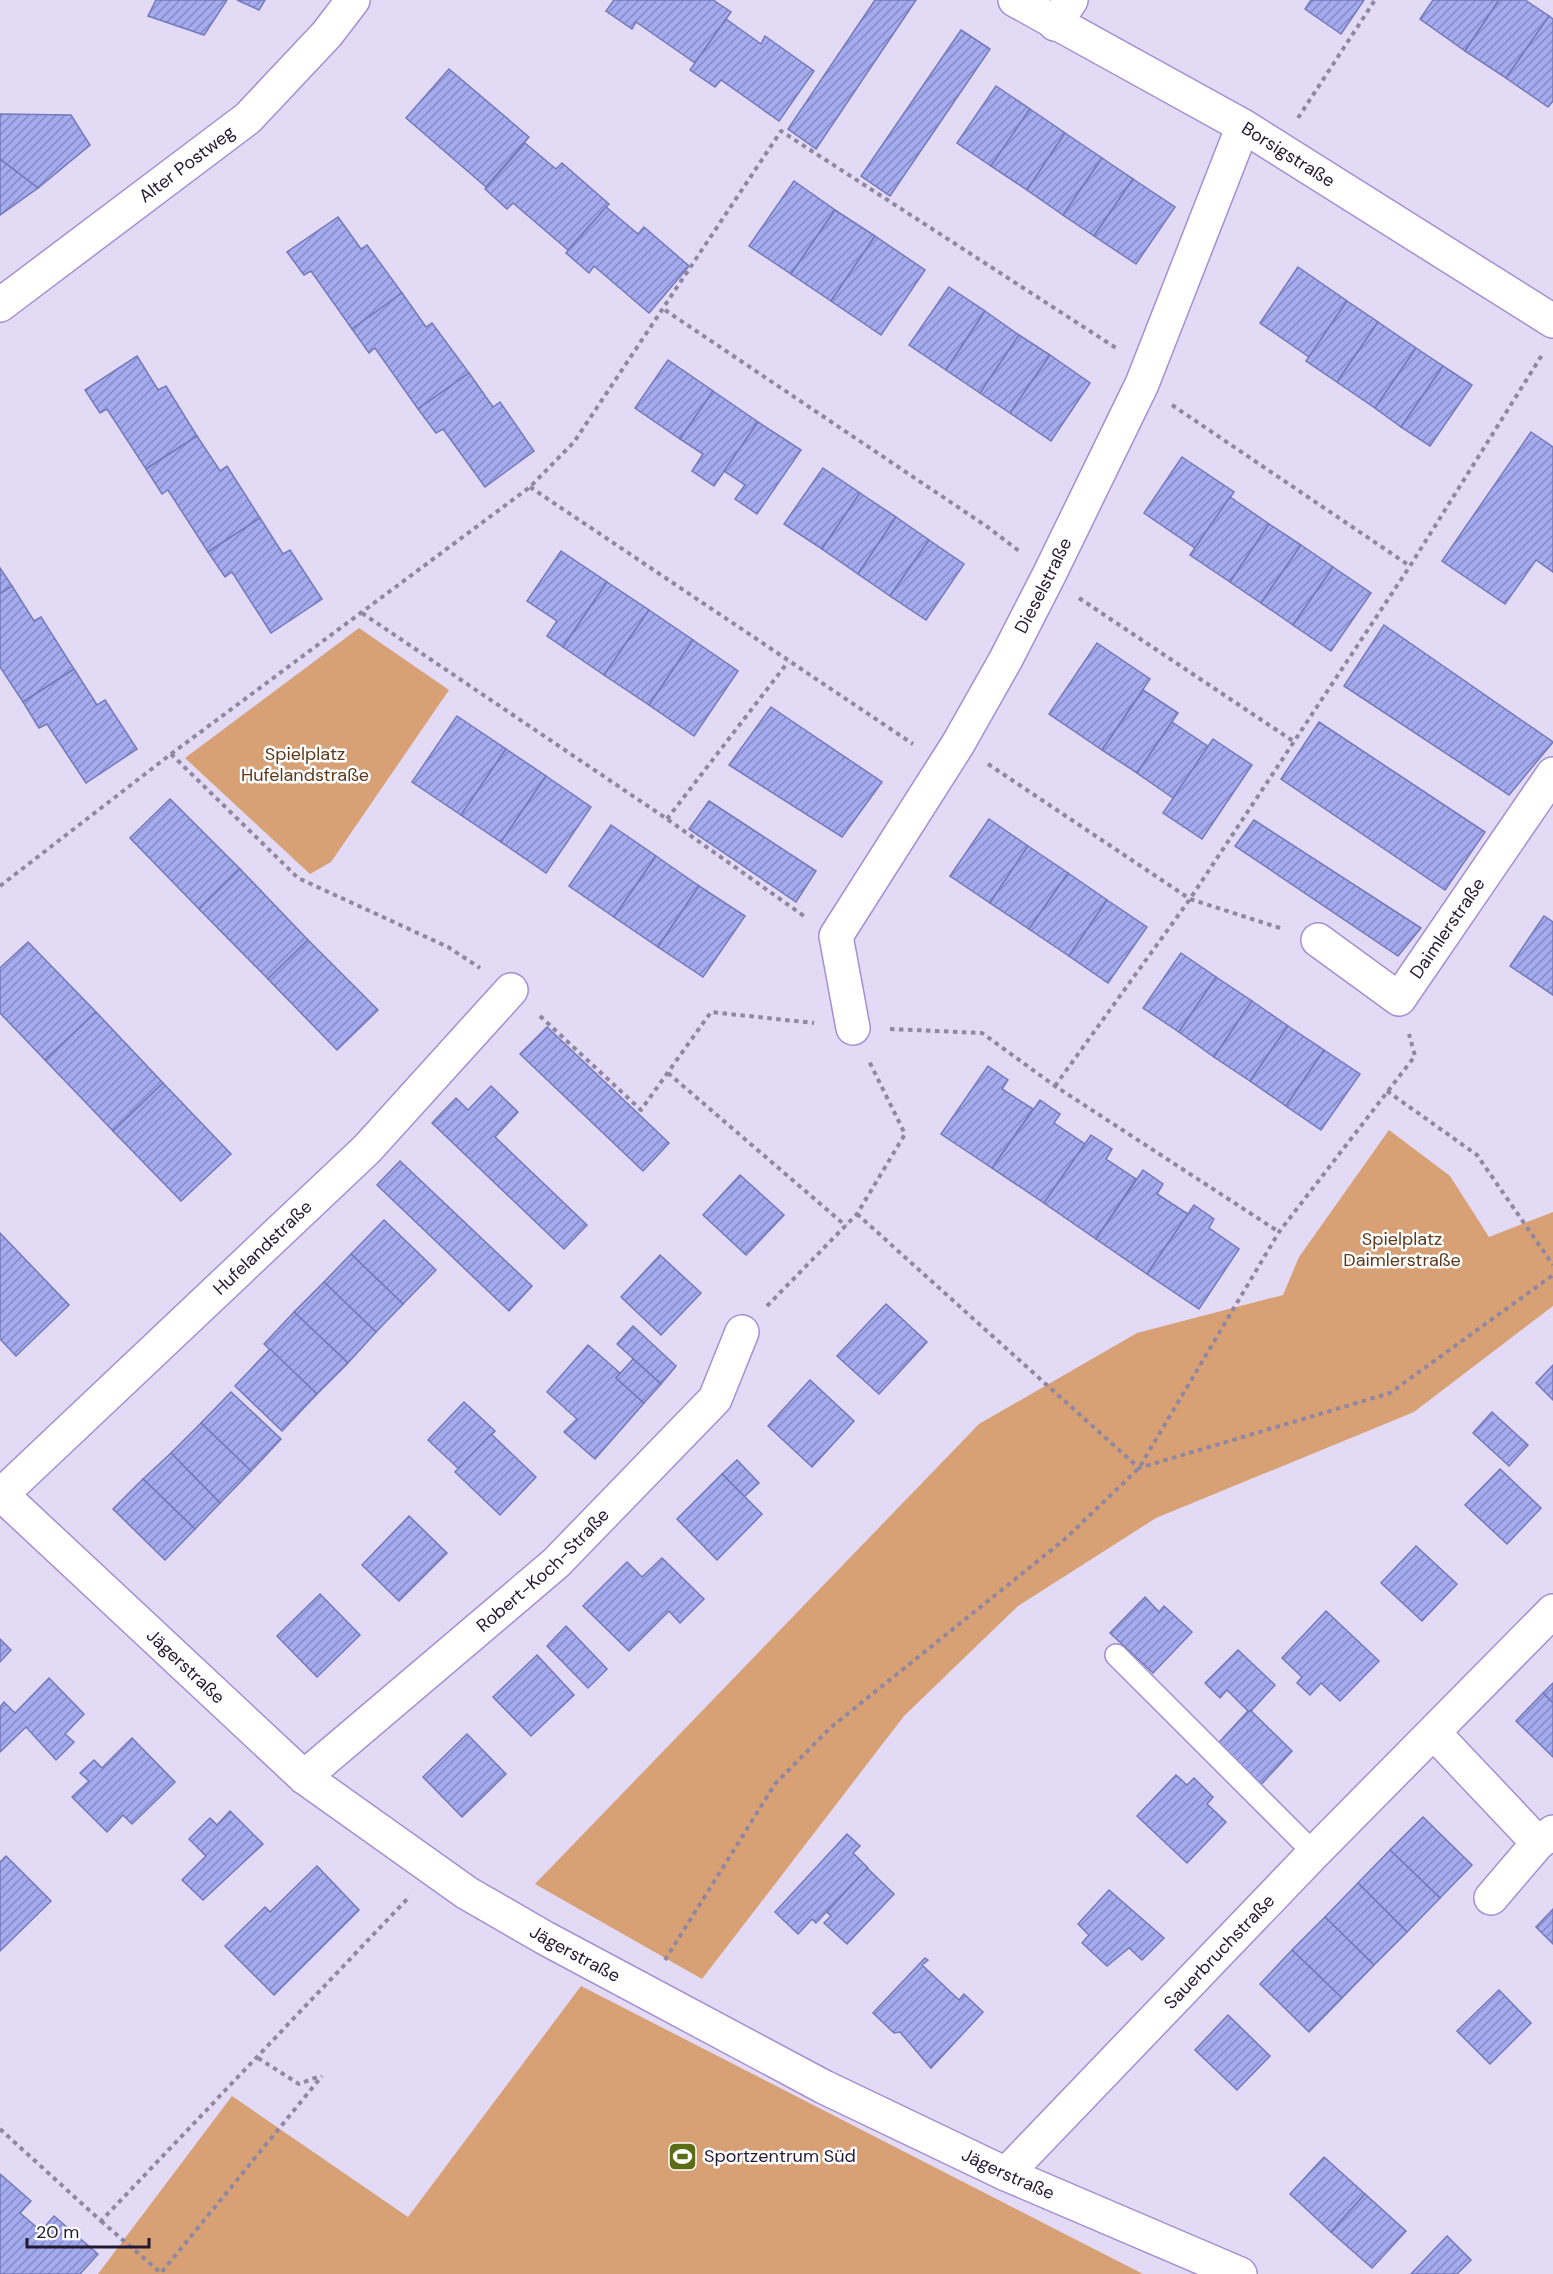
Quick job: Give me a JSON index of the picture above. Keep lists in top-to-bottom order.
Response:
{
  "streets": {
    "street": [
      "Borsigstraße",
      "Alter Postweg",
      "Dieselstraße",
      "Daimlerstraße",
      "Hufelandstraße",
      "Robert-Koch-Straße",
      "Jägerstraße",
      "Sauerbruchstraße"
    ]
  },
  "crossings": [
    ["Borsigstraße", "Dieselstraße"],
    ["Hufelandstraße", "Jägerstraße"],
    ["Robert-Koch-Straße", "Jägerstraße"],
    ["Jägerstraße", "Sauerbruchstraße"]
  ],
  "parks": ["Spielplatz Hufelandstraße", "Spielplatz Daimlerstraße"],
  "places": {
    "sports": ["Sportzentrum Süd"]
  },
  "scale_bar": "20 m"
}
